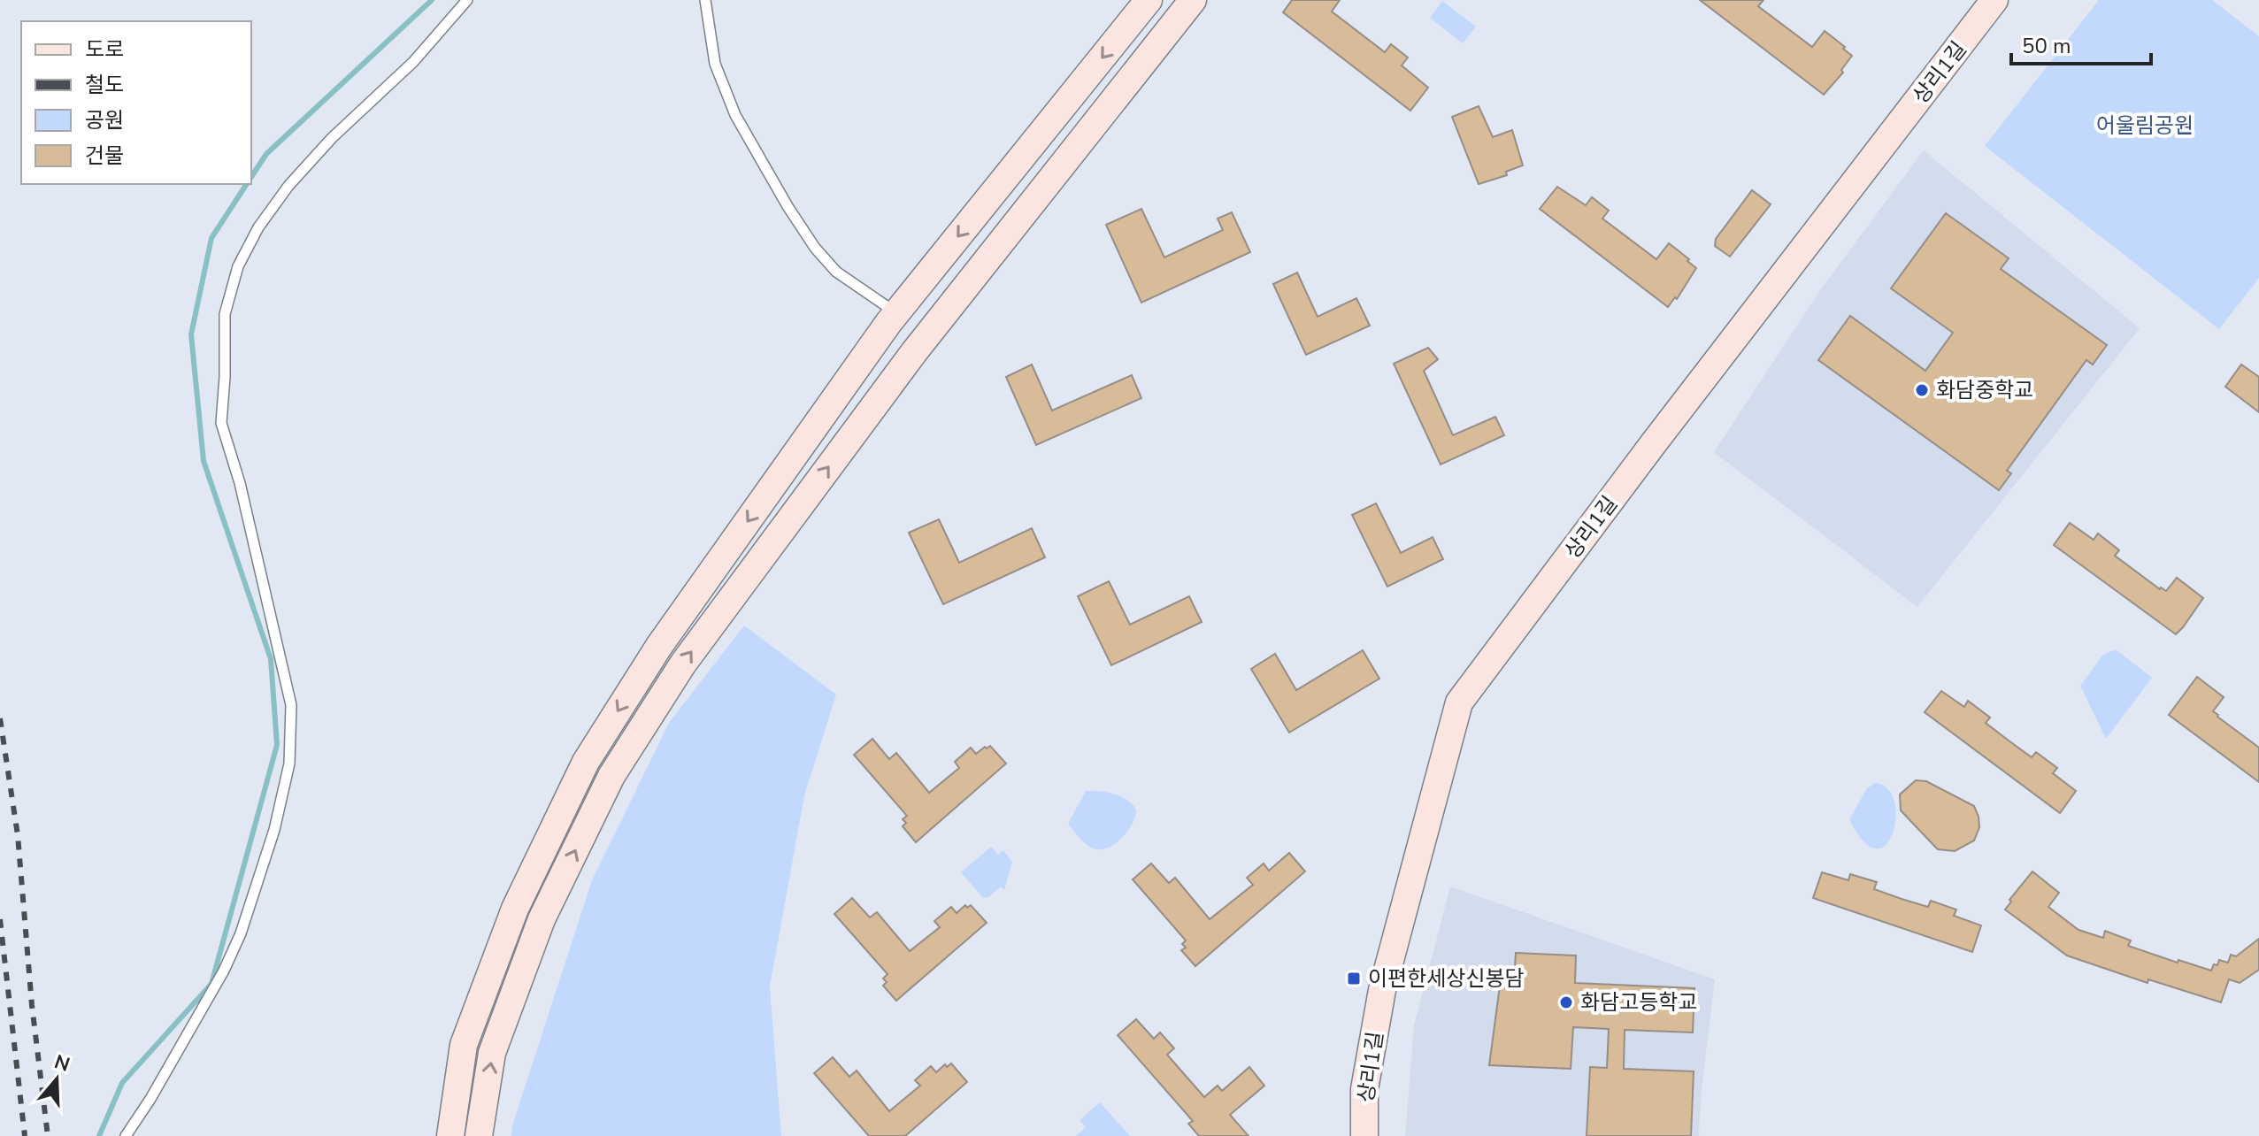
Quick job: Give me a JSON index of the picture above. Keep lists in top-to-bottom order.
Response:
{
  "streets": {
    "main road": ["상리1길"]
  },
  "parks": ["어울림공원"],
  "places": {
    "other": ["화담중학교", "화담고등학교"],
    "transit": ["이편한세상신봉담"]
  },
  "legend": [
    "도로",
    "철도",
    "공원",
    "건물"
  ],
  "scale_bar": "50 m",
  "north": "top"
}
